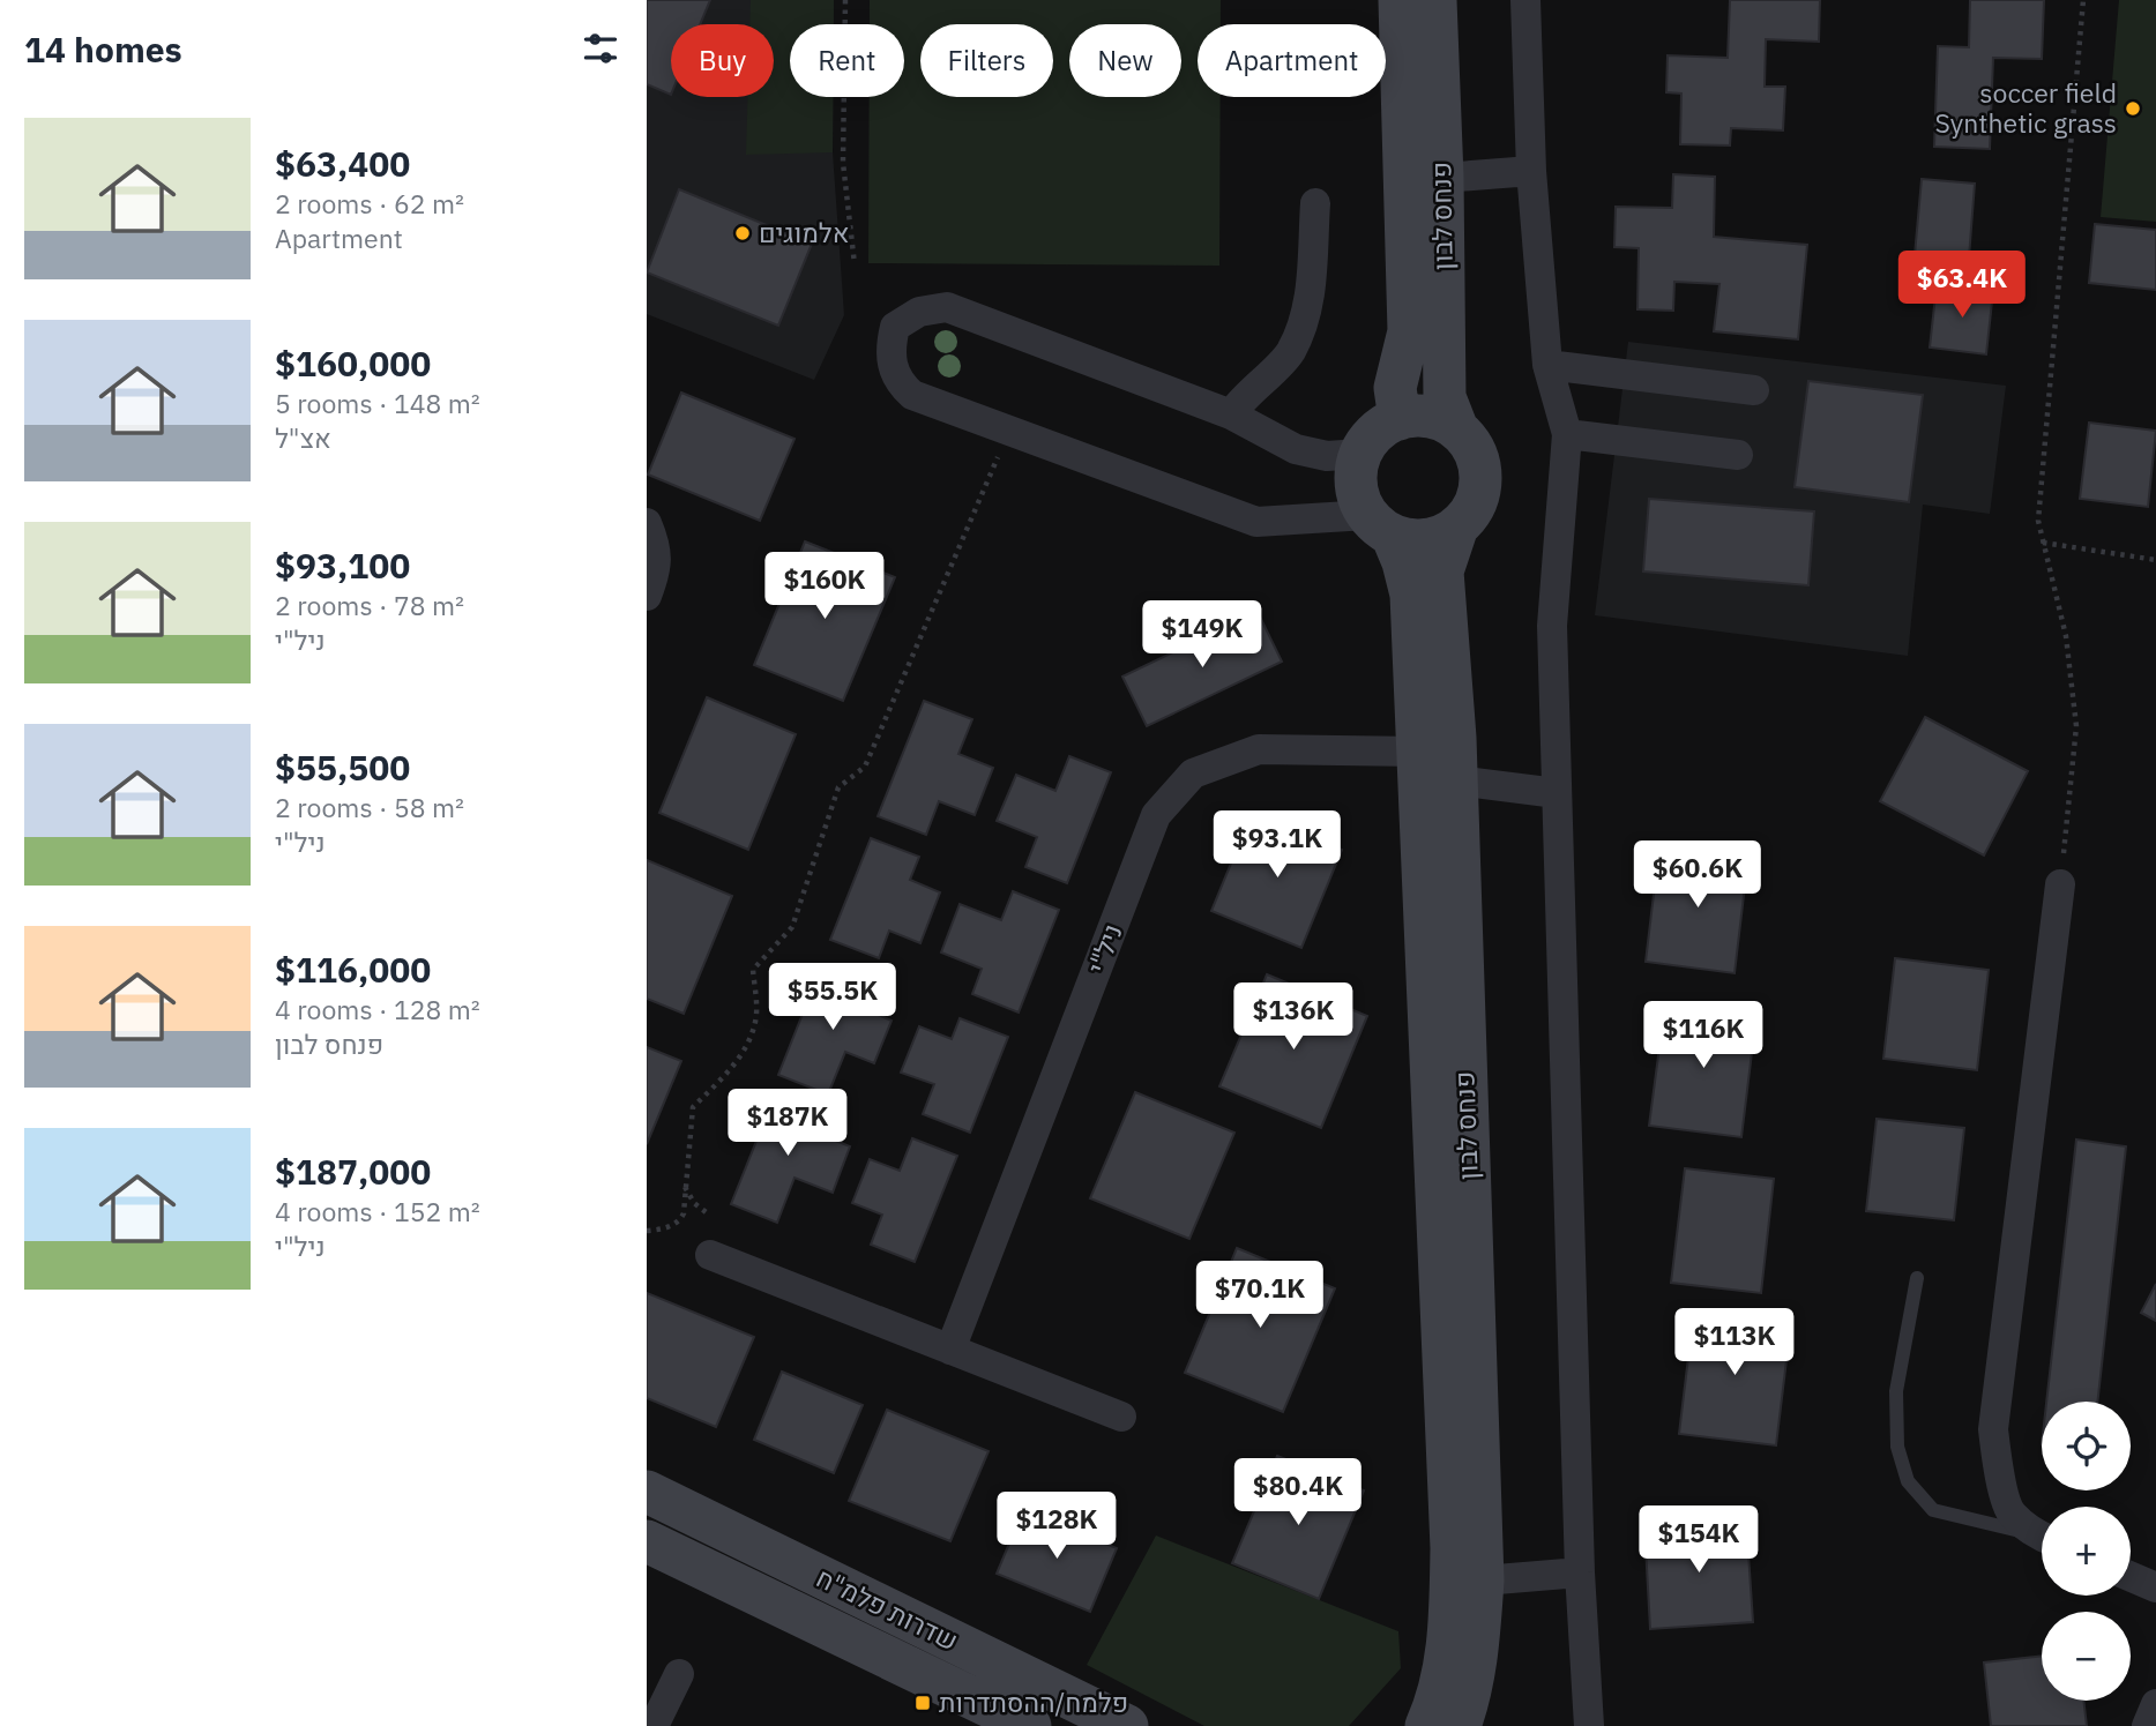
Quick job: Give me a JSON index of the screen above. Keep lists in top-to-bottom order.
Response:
{
  "streets": {
    "street": ["פנחס לבון", "ניל\"י", "שדרות פלמ\"ח"]
  },
  "crossings": [
    ["פנחס לבון", "ניל\"י"]
  ],
  "places": {
    "other": ["soccer field Synthetic grass", "אלמוגים"],
    "transit": ["פלמח/ההסתדרות"]
  },
  "page": {
    "heading": "14 homes",
    "chip": [
      "Buy",
      "Rent",
      "Filters",
      "New",
      "Apartment"
    ],
    "list": [
      {
        "name": "$63,400",
        "note": "2 rooms · 62 m² · Apartment"
      },
      {
        "name": "$160,000",
        "note": "5 rooms · 148 m² · אצ\"ל"
      },
      {
        "name": "$93,100",
        "note": "2 rooms · 78 m² · ניל\"י"
      },
      {
        "name": "$55,500",
        "note": "2 rooms · 58 m² · ניל\"י"
      },
      {
        "name": "$116,000",
        "note": "4 rooms · 128 m² · פנחס לבון"
      },
      {
        "name": "$187,000",
        "note": "4 rooms · 152 m² · ניל\"י"
      }
    ],
    "price": [
      "$63.4K",
      "$160K",
      "$149K",
      "$93.1K",
      "$60.6K",
      "$55.5K",
      "$136K",
      "$116K",
      "$187K",
      "$70.1K",
      "$113K",
      "$80.4K",
      "$128K",
      "$154K"
    ],
    "map_buttons": ["+", "−"]
  }
}
